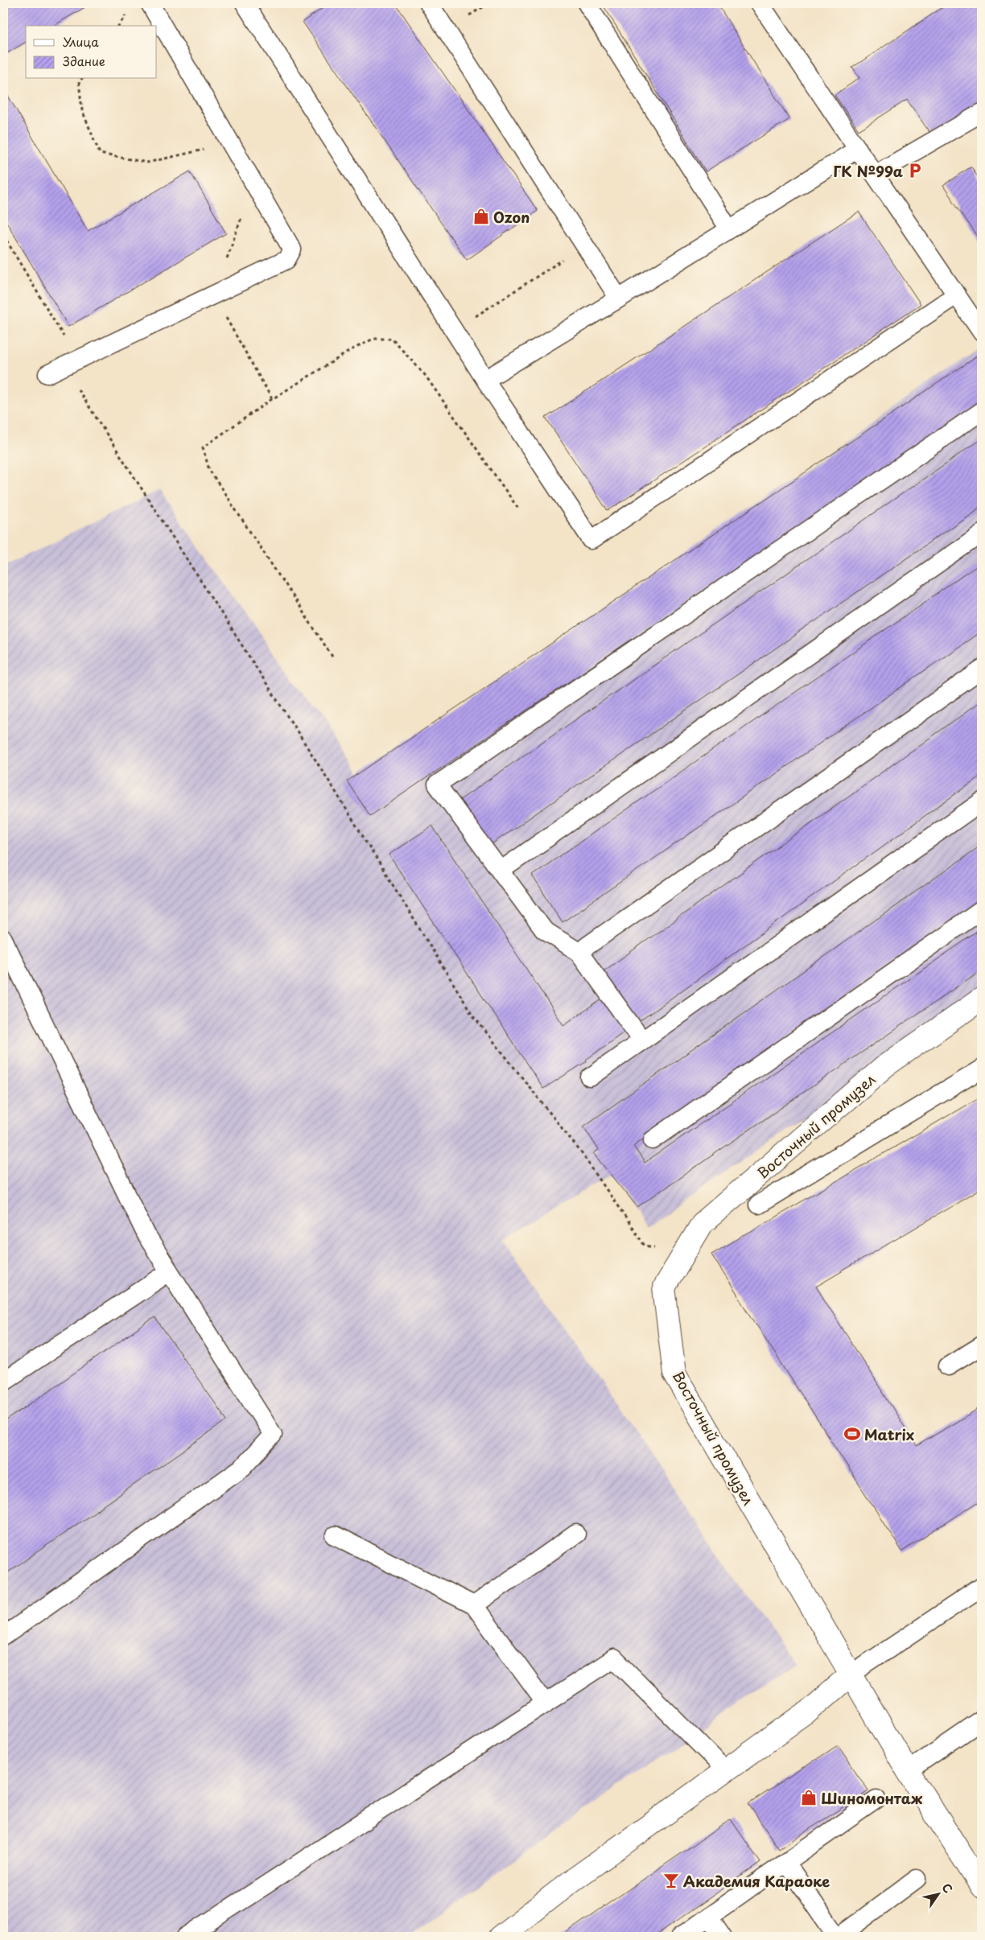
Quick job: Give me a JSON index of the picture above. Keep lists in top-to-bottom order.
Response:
{
  "streets": {
    "street": ["Восточный промузел"]
  },
  "places": {
    "parking": ["ГК №99а"],
    "shop": ["Ozon", "Шиномонтаж"],
    "sports": ["Matrix"],
    "bar": ["Академия Караоке"]
  },
  "legend": ["Улица", "Здание"],
  "north": "top right"
}
